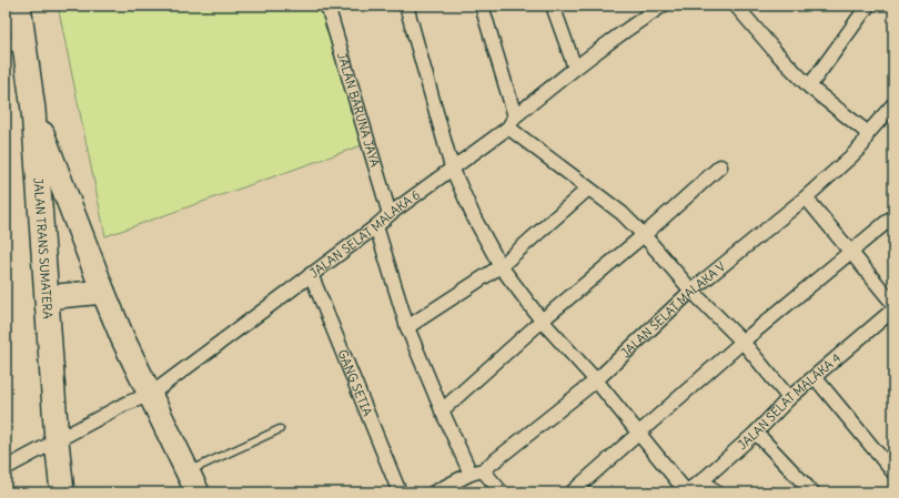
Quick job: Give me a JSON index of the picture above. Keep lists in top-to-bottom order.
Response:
{
  "streets": {
    "highway": ["JALAN TRANS SUMATERA"],
    "street": [
      "JALAN BARUNA JAYA",
      "JALAN SELAT MALAKA 6",
      "JALAN SELAT MALAKA V",
      "GANG SETIA",
      "JALAN SELAT MALAKA 4"
    ]
  },
  "crossings": [
    ["JALAN BARUNA JAYA", "JALAN SELAT MALAKA 6"],
    ["JALAN SELAT MALAKA 6", "JALAN TRANS SUMATERA"],
    ["JALAN SELAT MALAKA 6", "GANG SETIA"]
  ]
}
